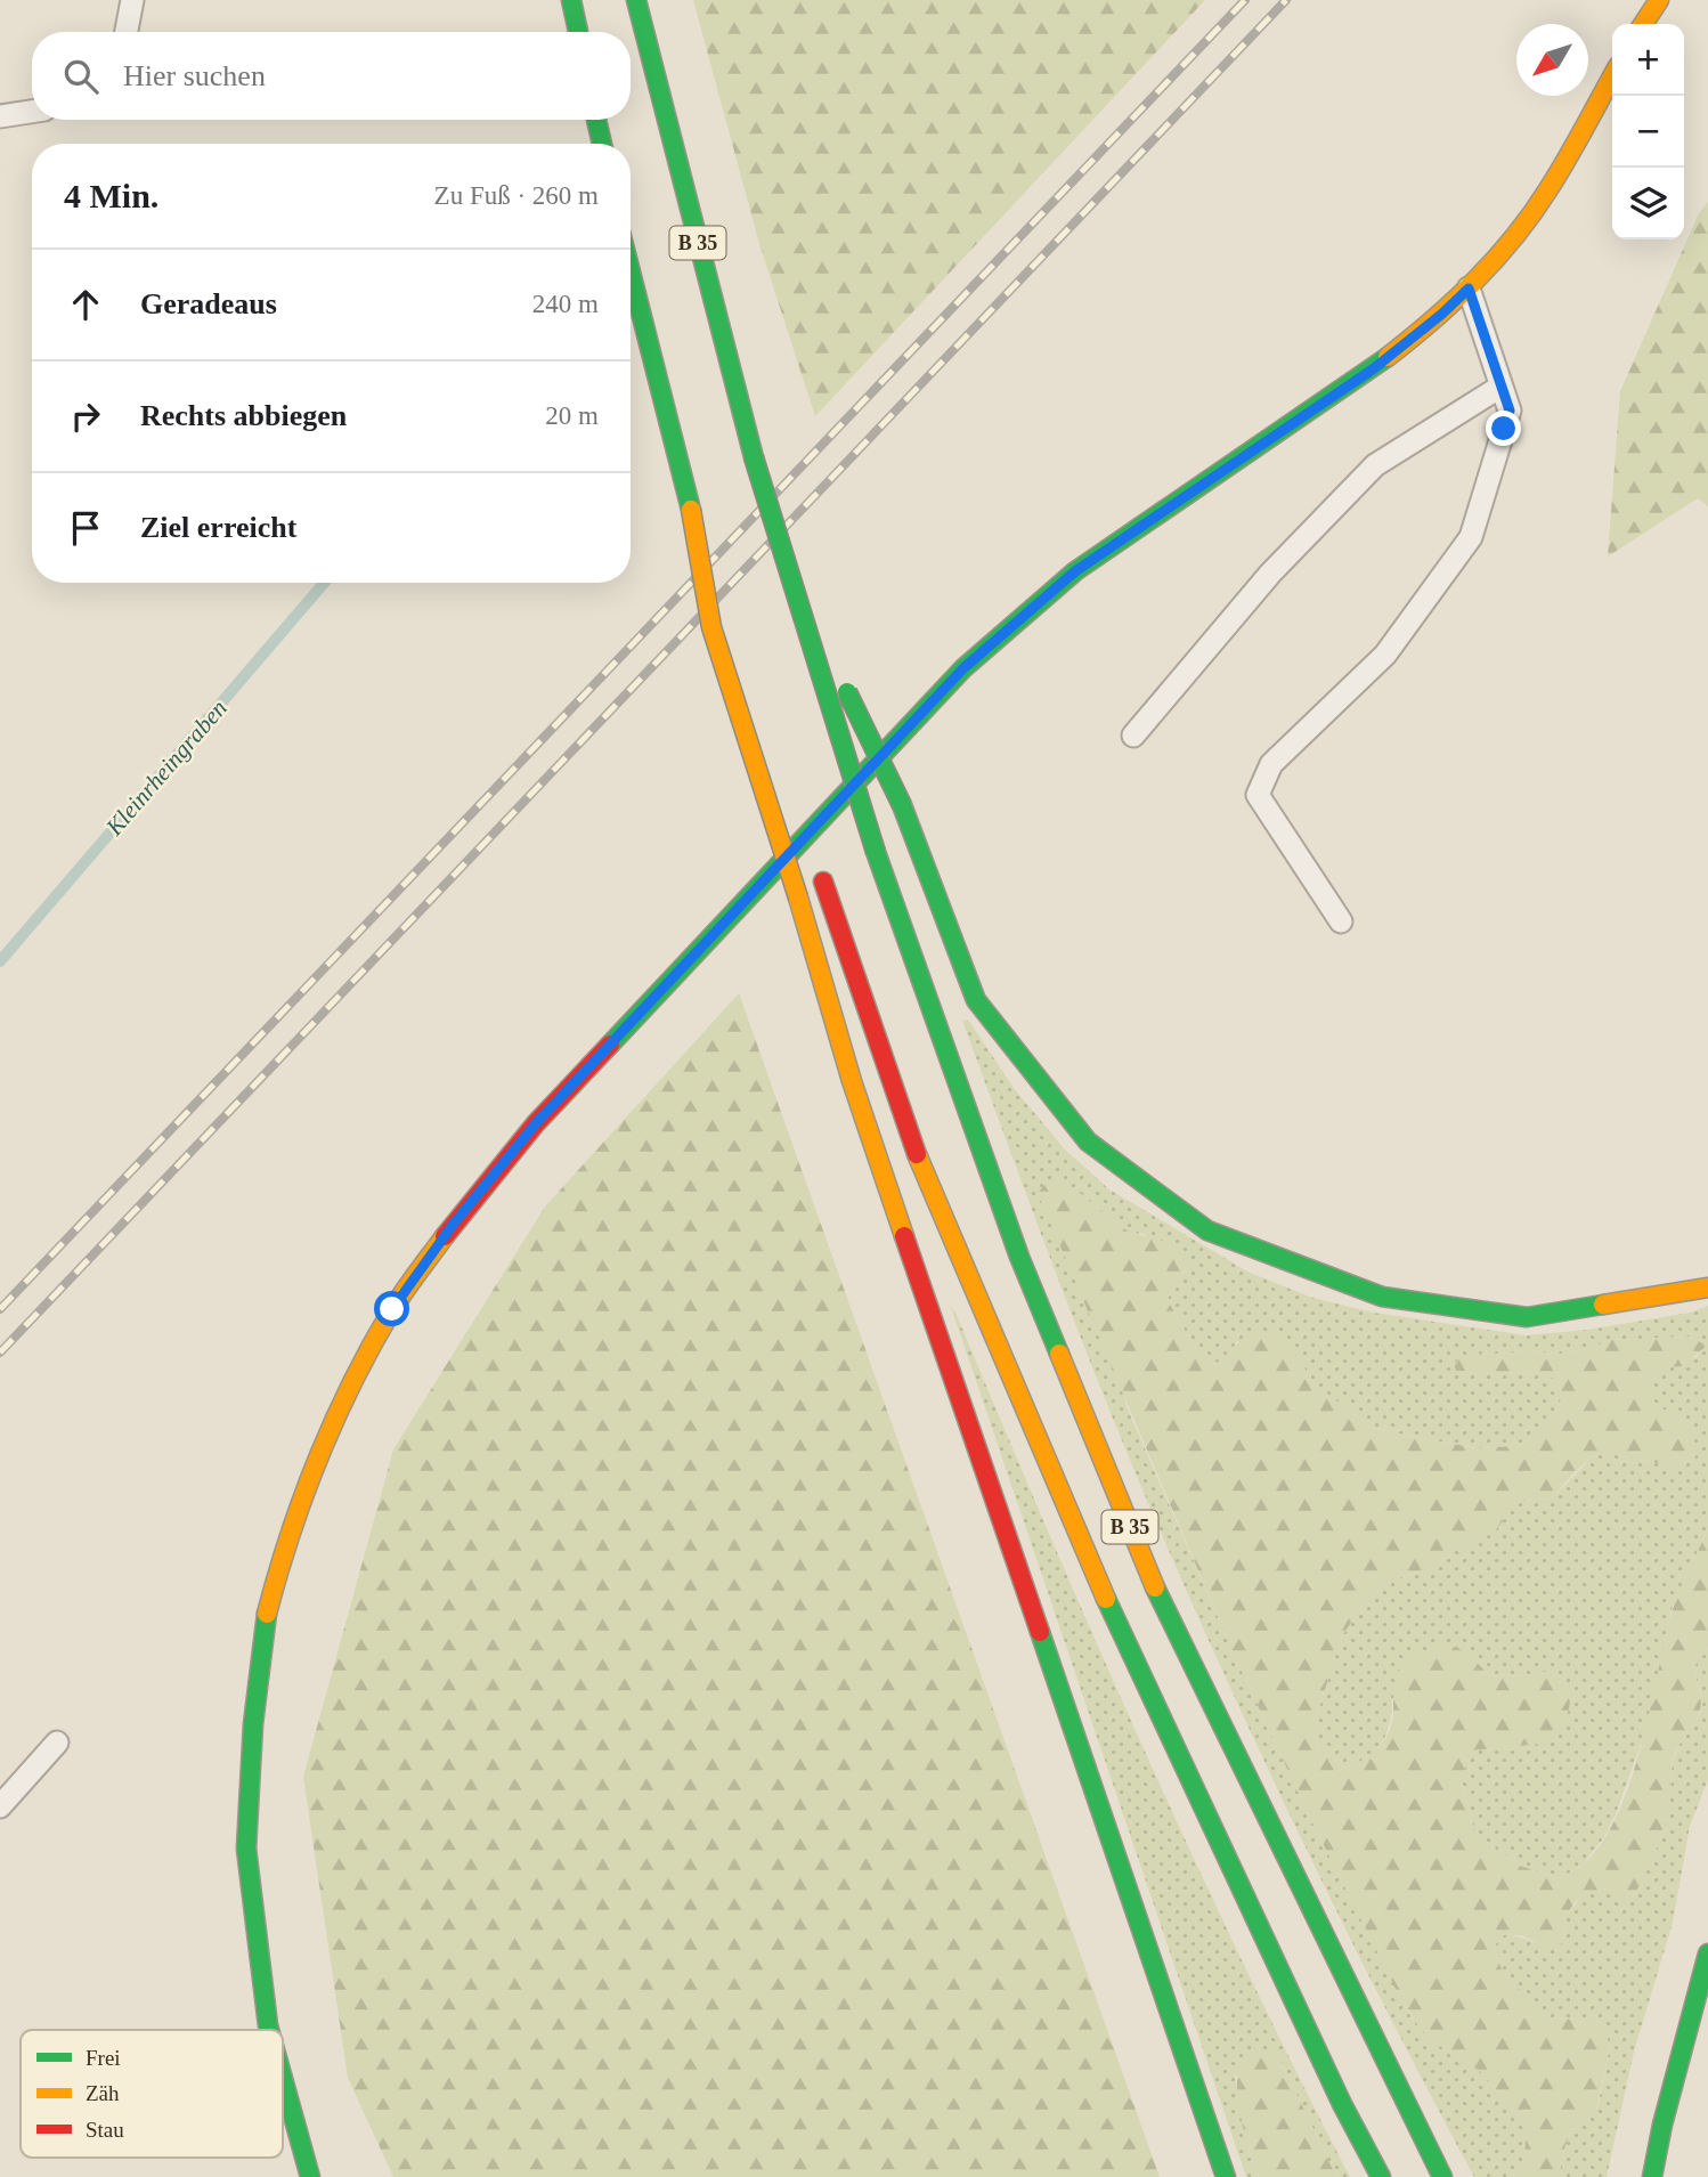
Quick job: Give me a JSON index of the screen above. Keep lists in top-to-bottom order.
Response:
{
  "streets": {
    "main road": ["B 35"]
  },
  "water": ["Kleinrheingraben"],
  "legend": ["Frei", "Zäh", "Stau"],
  "north": "bottom left",
  "page": {
    "map_buttons": ["+", "−"],
    "search": "Hier suchen",
    "heading": ["4 Min.", "Zu Fuß · 260 m"],
    "list": [
      ["Geradeaus", "240 m"],
      ["Rechts abbiegen", "20 m"],
      "Ziel erreicht"
    ]
  }
}
